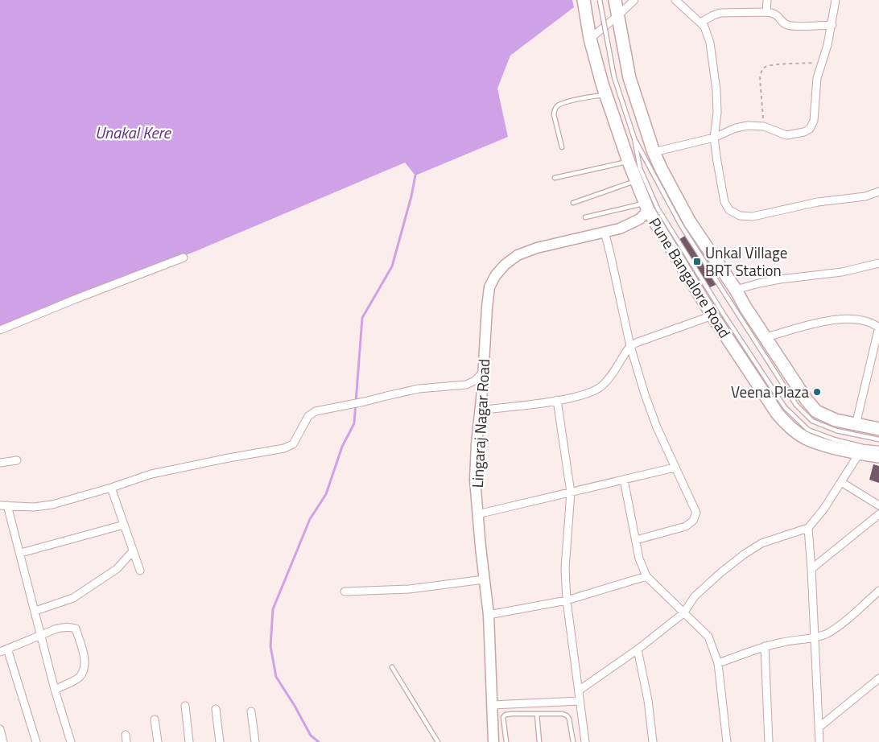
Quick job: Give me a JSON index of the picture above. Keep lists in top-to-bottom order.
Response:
{
  "streets": {
    "main road": ["Pune Bangalore Road"],
    "street": ["Lingaraj Nagar Road"]
  },
  "crossings": [
    ["Pune Bangalore Road", "Lingaraj Nagar Road"]
  ],
  "water": ["Unakal Kere"],
  "places": {
    "transit": ["Unkal Village BRT Station"],
    "other": ["Veena Plaza"]
  }
}
